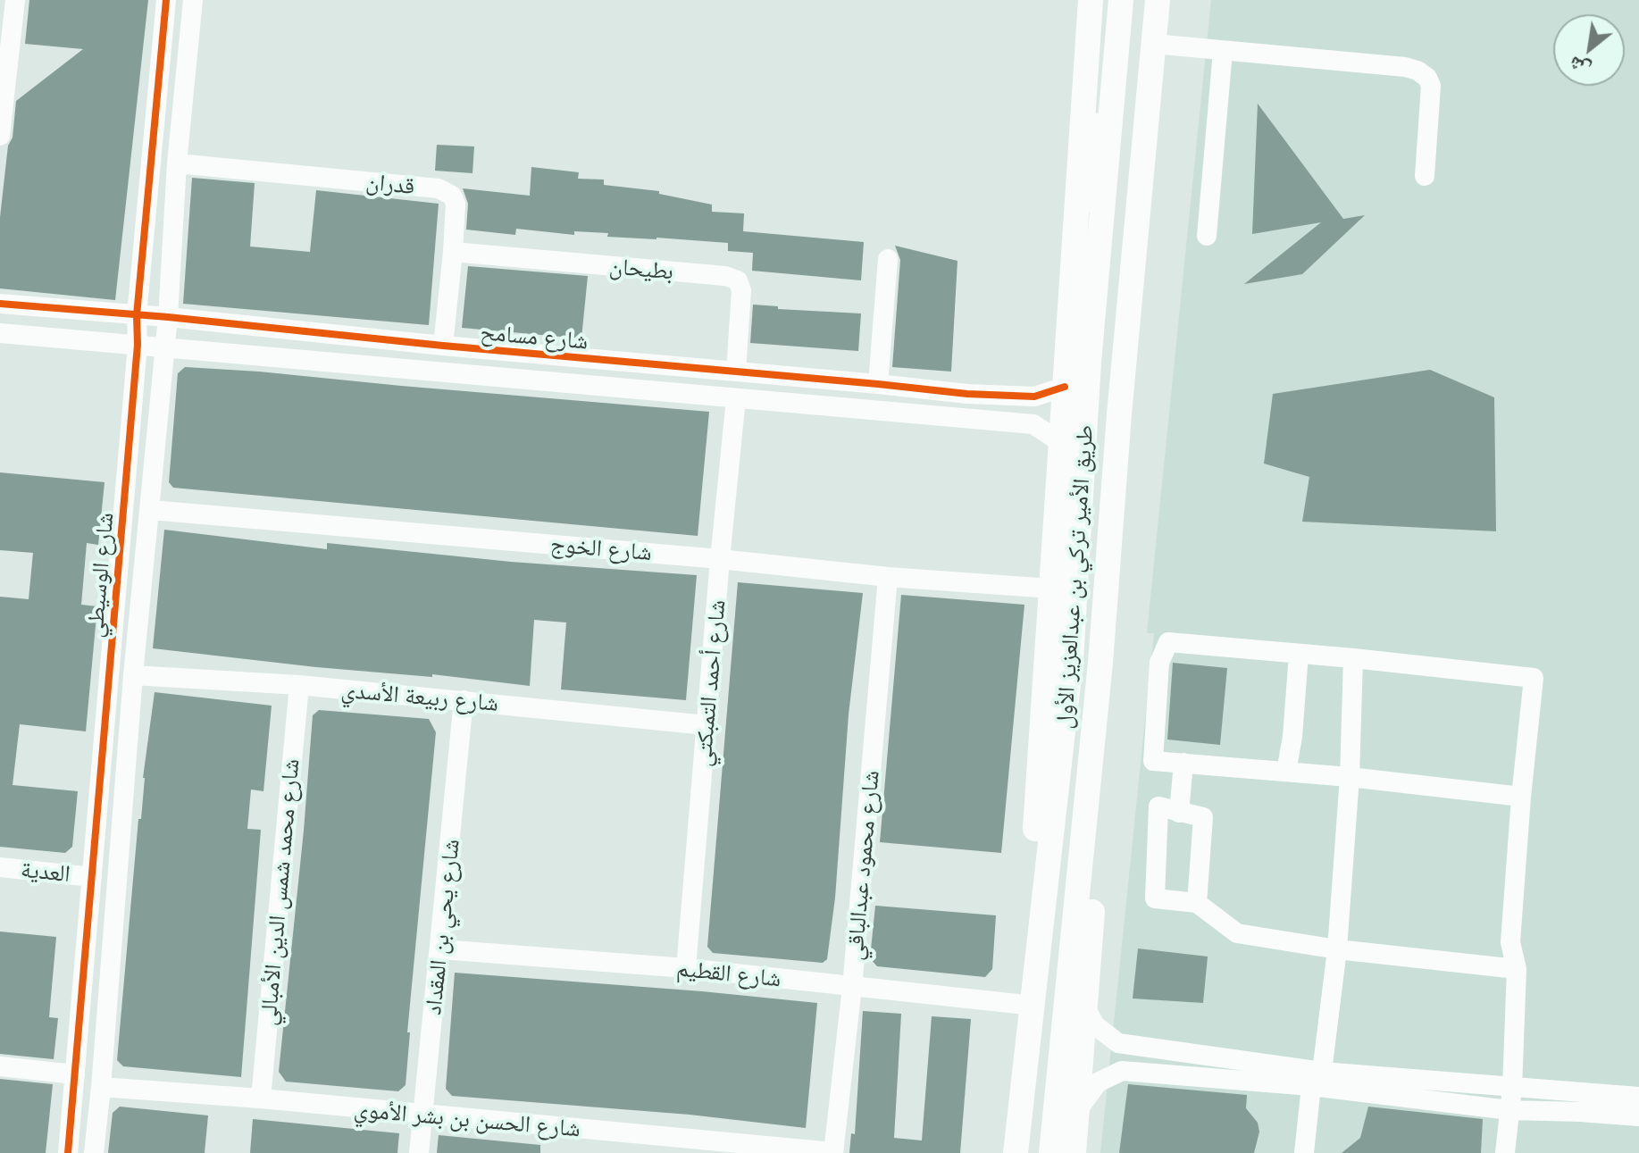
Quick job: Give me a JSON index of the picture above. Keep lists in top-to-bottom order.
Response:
{
  "streets": {
    "main road": ["طريق الأمير تركي بن عبدالعزيز الأول"],
    "street": [
      "قدران",
      "بطيحان",
      "شارع مسامح",
      "شارع الخوج",
      "شارع الوسيطي",
      "شارع أحمد التمبكتي",
      "شارع ربيعة الأسدي",
      "شارع محمود عبدالباقي",
      "العدية",
      "شارع محمد شمس الدين الأمبالي",
      "شارع يحي بن المقداد",
      "شارع القطيم",
      "شارع الحسن بن بشر الأموي"
    ]
  },
  "crossings": [
    ["قدران", "بطيحان"],
    ["قدران", "شارع مسامح"],
    ["قدران", "شارع الوسيطي"],
    ["بطيحان", "شارع مسامح"],
    ["شارع مسامح", "شارع الوسيطي"],
    ["شارع مسامح", "شارع أحمد التمبكتي"],
    ["شارع الخوج", "شارع الوسيطي"],
    ["شارع الخوج", "شارع أحمد التمبكتي"],
    ["شارع الخوج", "شارع محمود عبدالباقي"],
    ["شارع الوسيطي", "شارع ربيعة الأسدي"],
    ["شارع الوسيطي", "العدية"],
    ["شارع الوسيطي", "شارع الحسن بن بشر الأموي"],
    ["شارع أحمد التمبكتي", "شارع ربيعة الأسدي"],
    ["شارع أحمد التمبكتي", "شارع القطيم"],
    ["شارع ربيعة الأسدي", "شارع محمد شمس الدين الأمبالي"],
    ["شارع ربيعة الأسدي", "شارع يحي بن المقداد"],
    ["شارع محمود عبدالباقي", "شارع القطيم"],
    ["شارع محمود عبدالباقي", "شارع الحسن بن بشر الأموي"],
    ["شارع محمد شمس الدين الأمبالي", "شارع الحسن بن بشر الأموي"],
    ["شارع يحي بن المقداد", "شارع القطيم"],
    ["شارع يحي بن المقداد", "شارع الحسن بن بشر الأموي"]
  ],
  "north": "bottom left"
}
